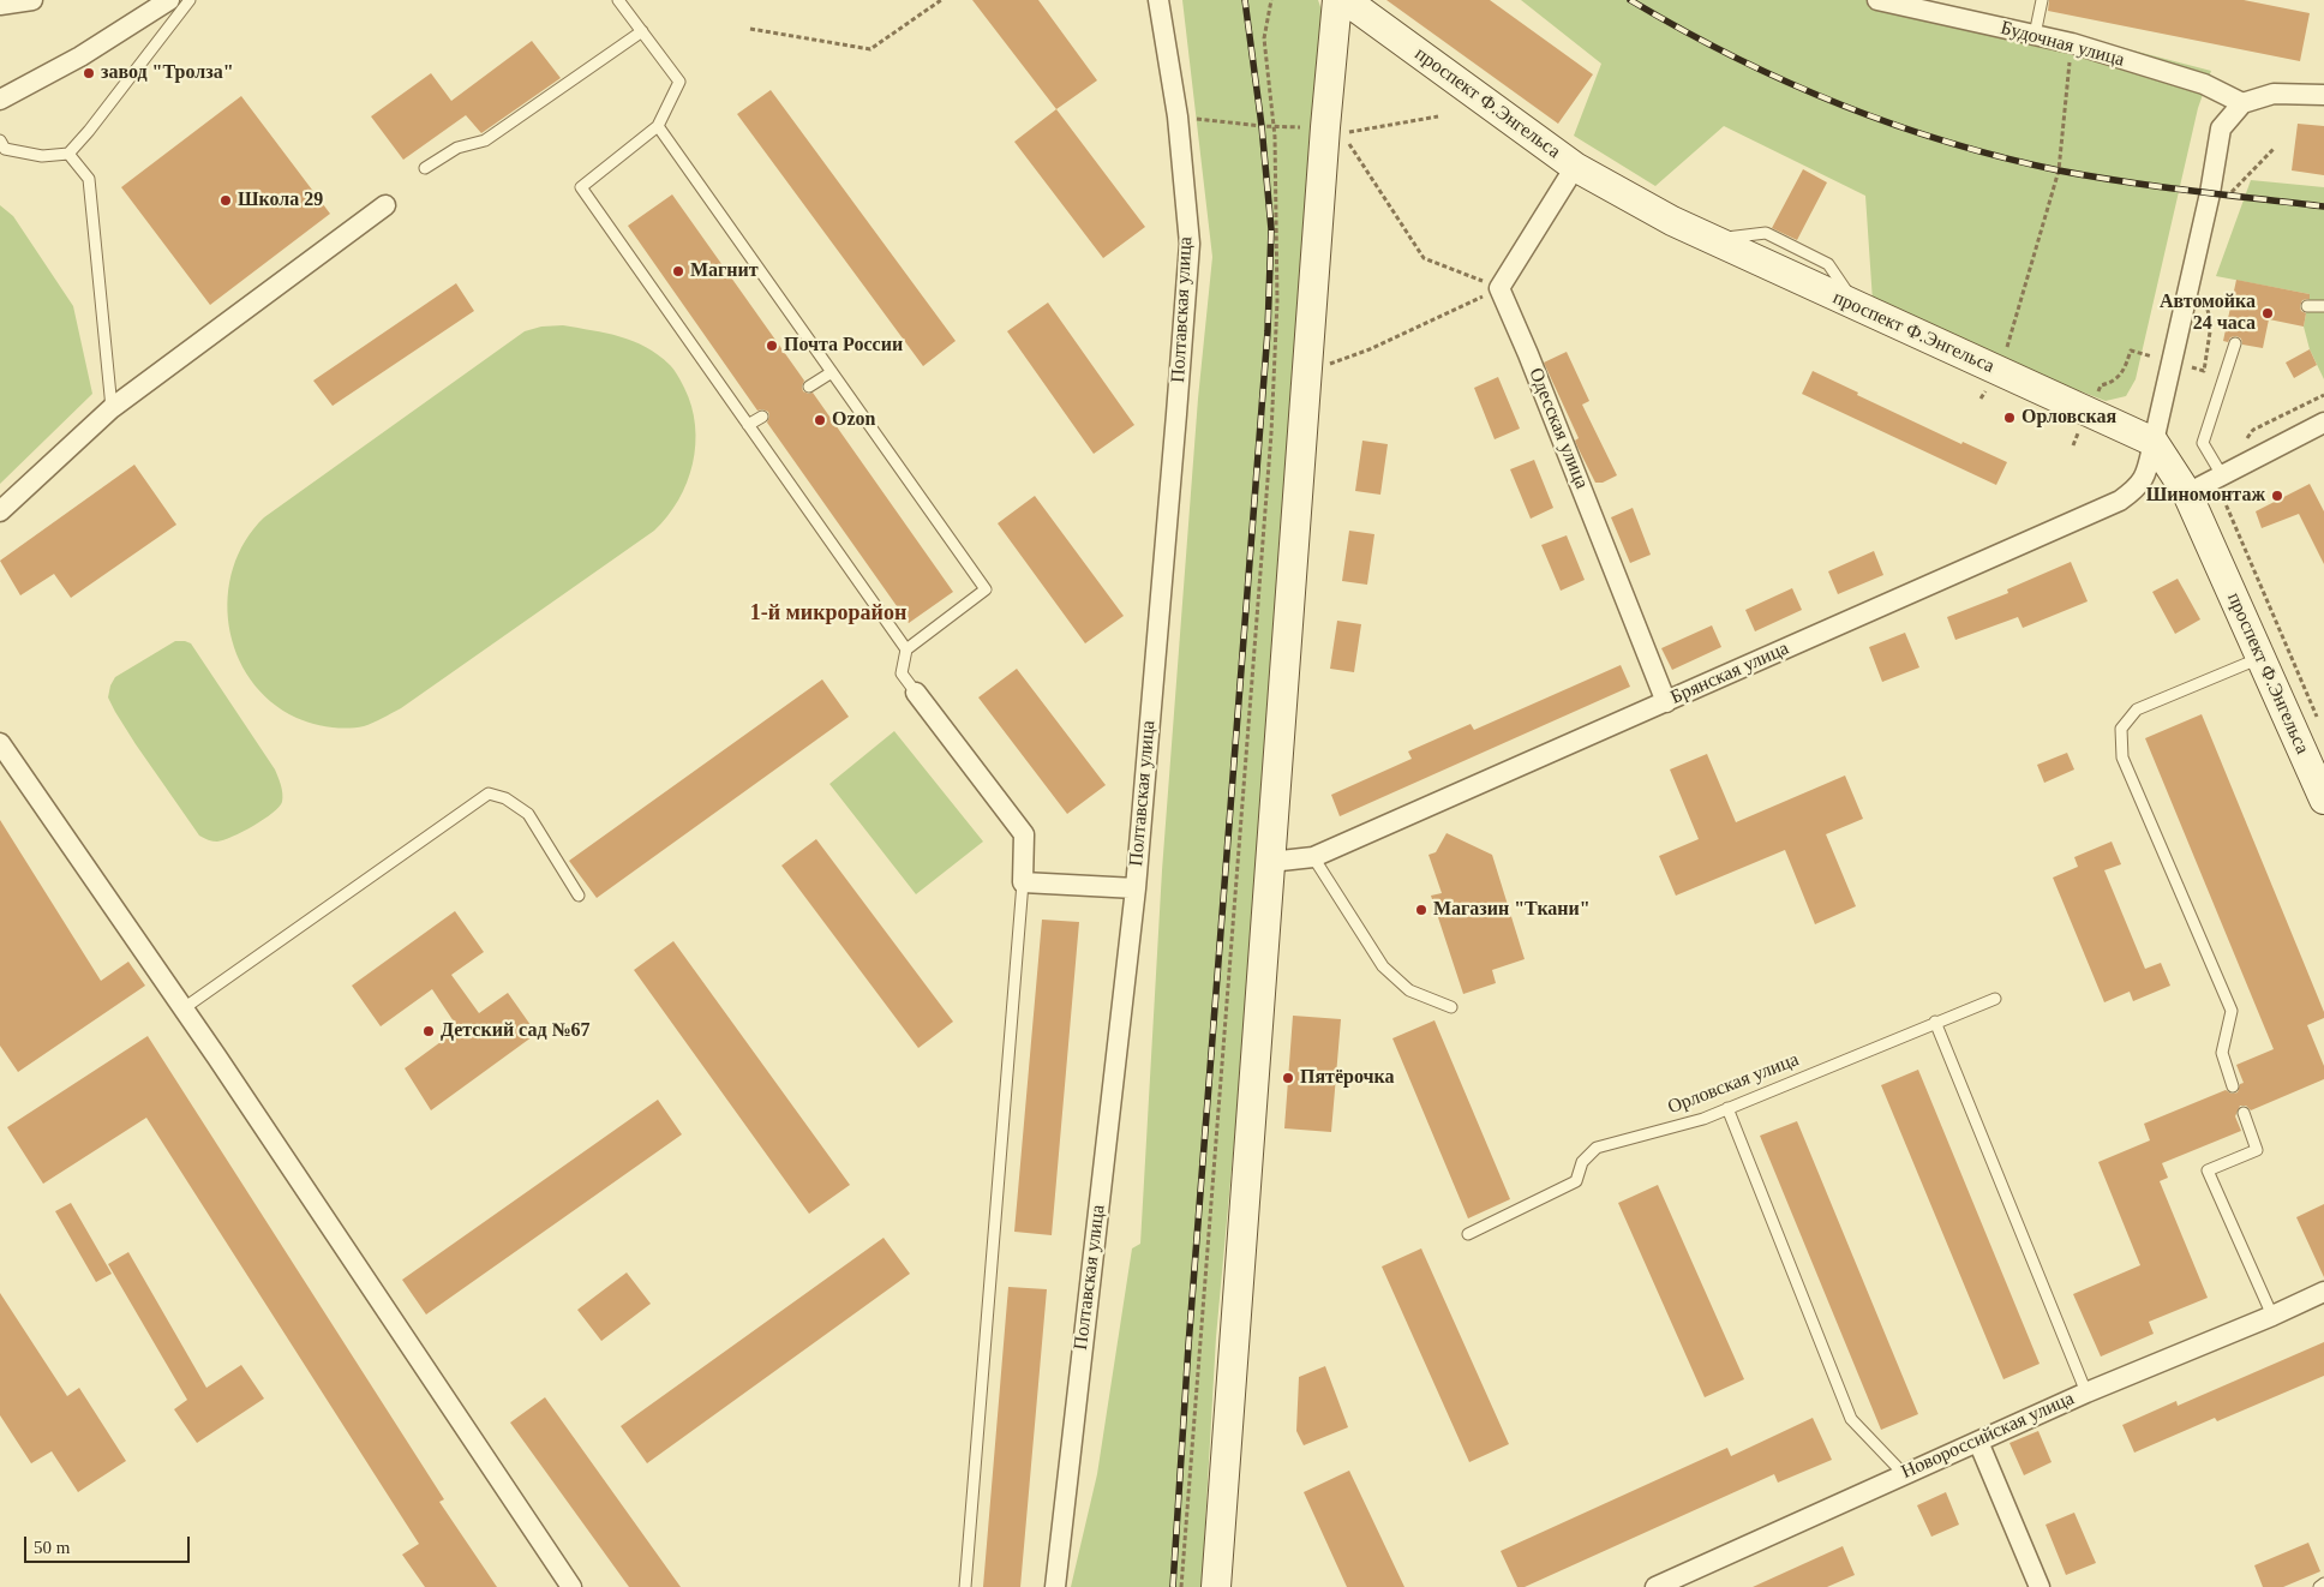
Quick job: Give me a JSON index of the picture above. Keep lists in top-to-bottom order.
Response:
{
  "streets": {
    "street": [
      "Будочная улица",
      "проспект Ф.Энгельса",
      "Полтавская улица",
      "Одесская улица",
      "Брянская улица",
      "Новороссийская улица"
    ],
    "lane": ["Орловская улица"]
  },
  "crossings": [
    ["Будочная улица", "Брянская улица"],
    ["проспект Ф.Энгельса", "Брянская улица"],
    ["Одесская улица", "Брянская улица"]
  ],
  "districts": ["1-й микрорайон"],
  "places": [
    "завод \"Тролза\"",
    "Школа 29",
    "Магнит",
    "Автомойка 24 часа",
    "Почта России",
    "Орловская",
    "Ozon",
    "Шиномонтаж",
    "Магазин \"Ткани\"",
    "Детский сад №67",
    "Пятёрочка"
  ],
  "scale_bar": "50 m"
}
